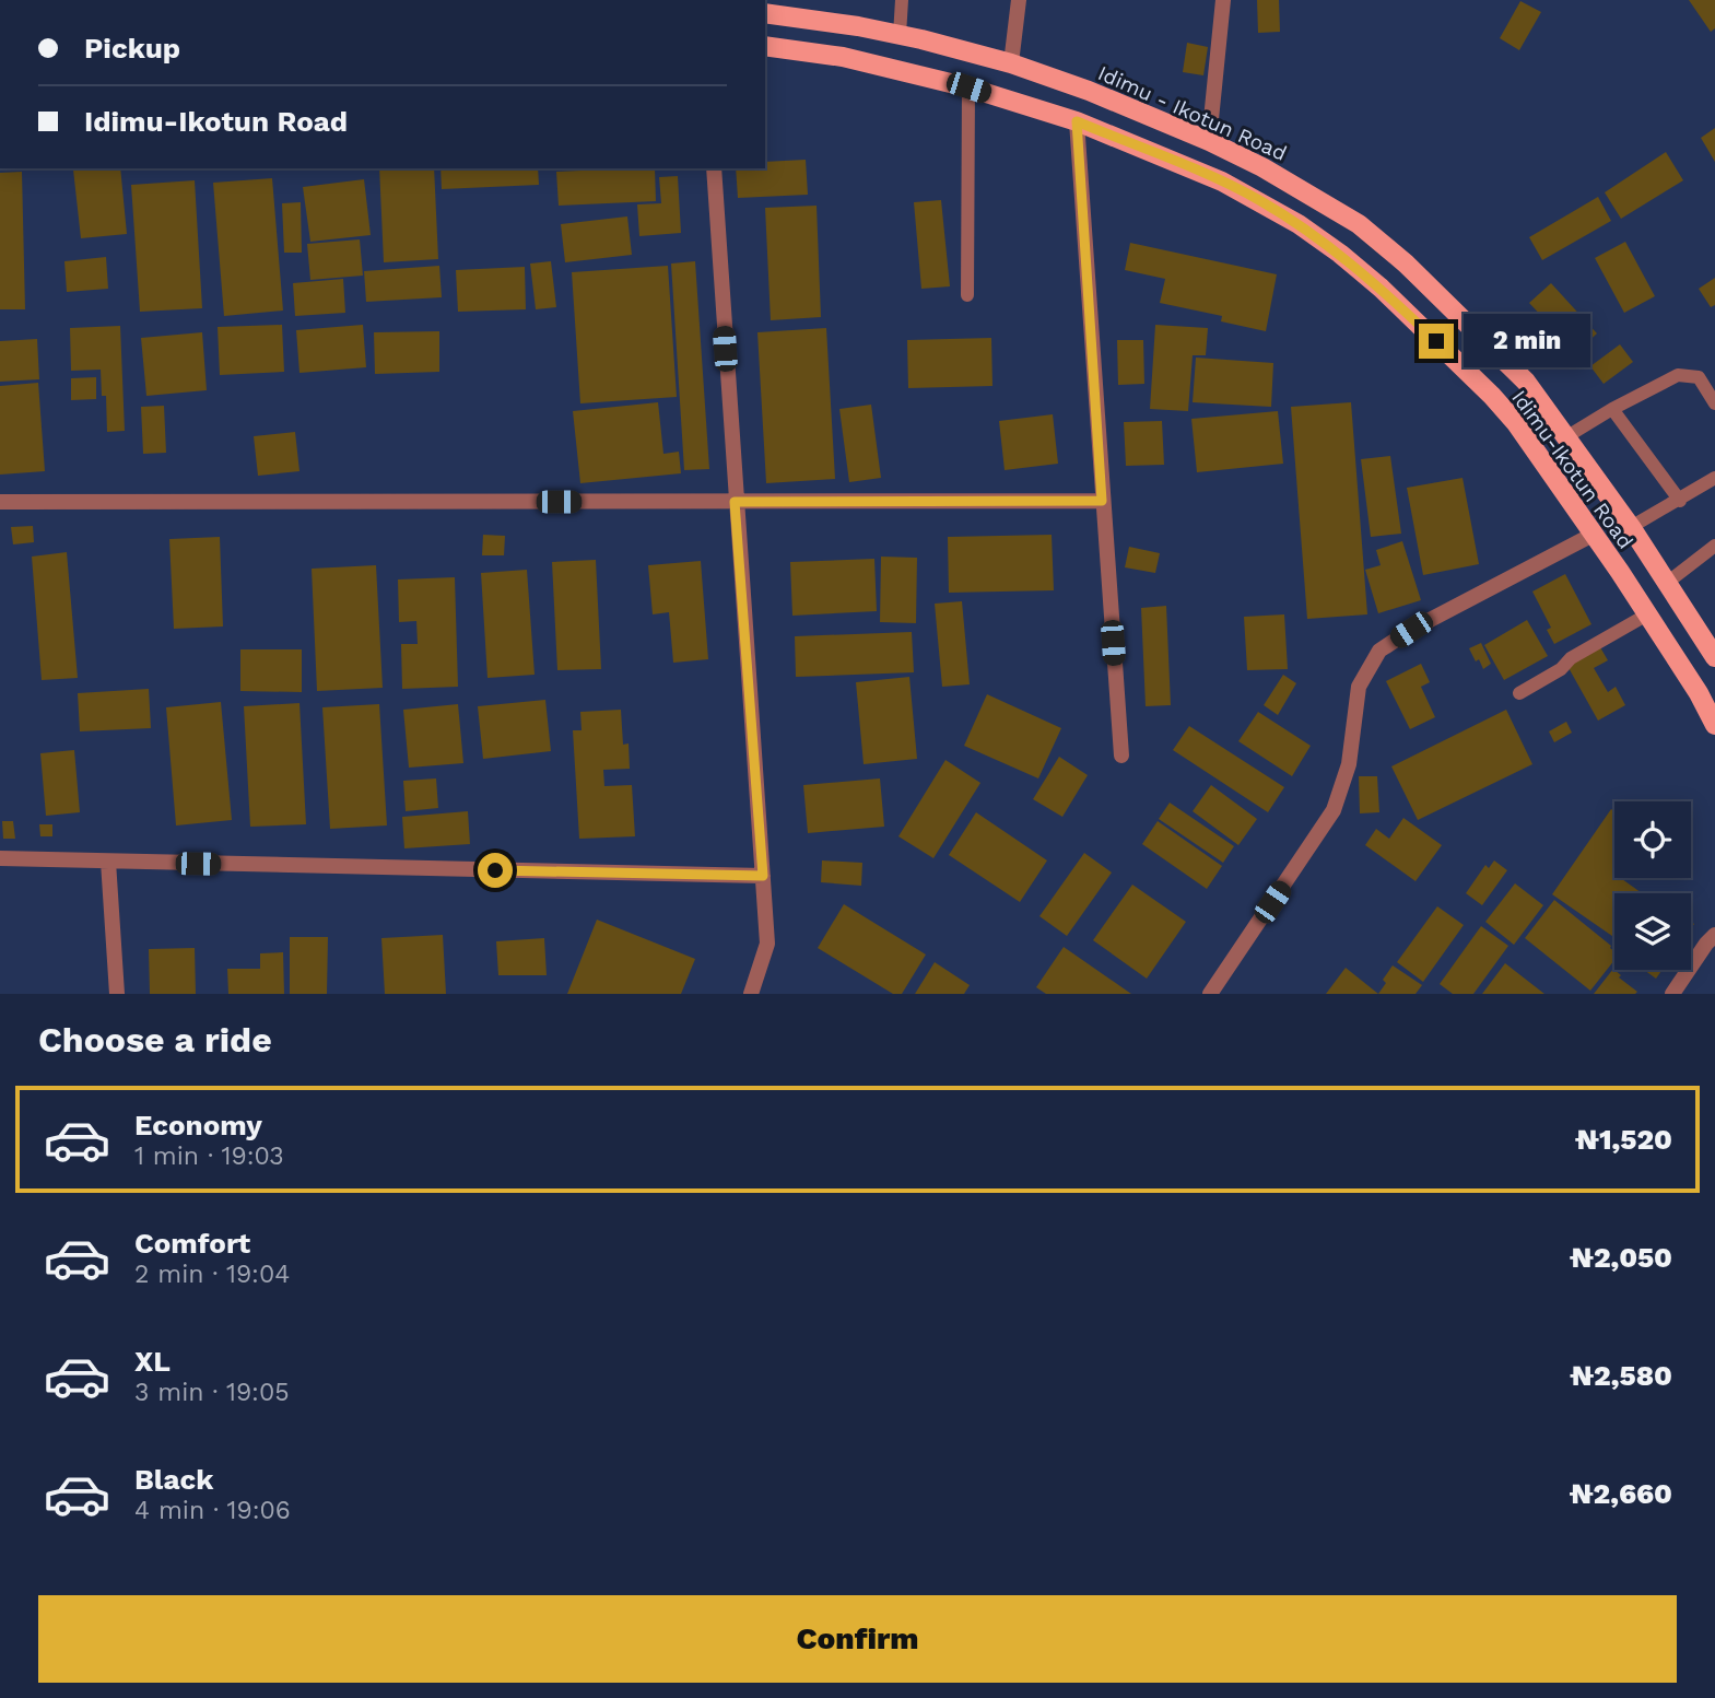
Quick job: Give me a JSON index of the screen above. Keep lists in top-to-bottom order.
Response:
{
  "streets": {
    "main road": ["Idimu - Ikotun Road", "Idimu-Ikotun Road"]
  },
  "page": {
    "banner": ["Pickup", "Idimu-Ikotun Road"],
    "bubble": "2 min",
    "heading": "Choose a ride",
    "list": [
      {
        "name": "Economy",
        "note": "1 min · 19:03",
        "value": "₦1,520"
      },
      {
        "name": "Comfort",
        "note": "2 min · 19:04",
        "value": "₦2,050"
      },
      {
        "name": "XL",
        "note": "3 min · 19:05",
        "value": "₦2,580"
      },
      {
        "name": "Black",
        "note": "4 min · 19:06",
        "value": "₦2,660"
      }
    ],
    "buttons": "Confirm"
  }
}
